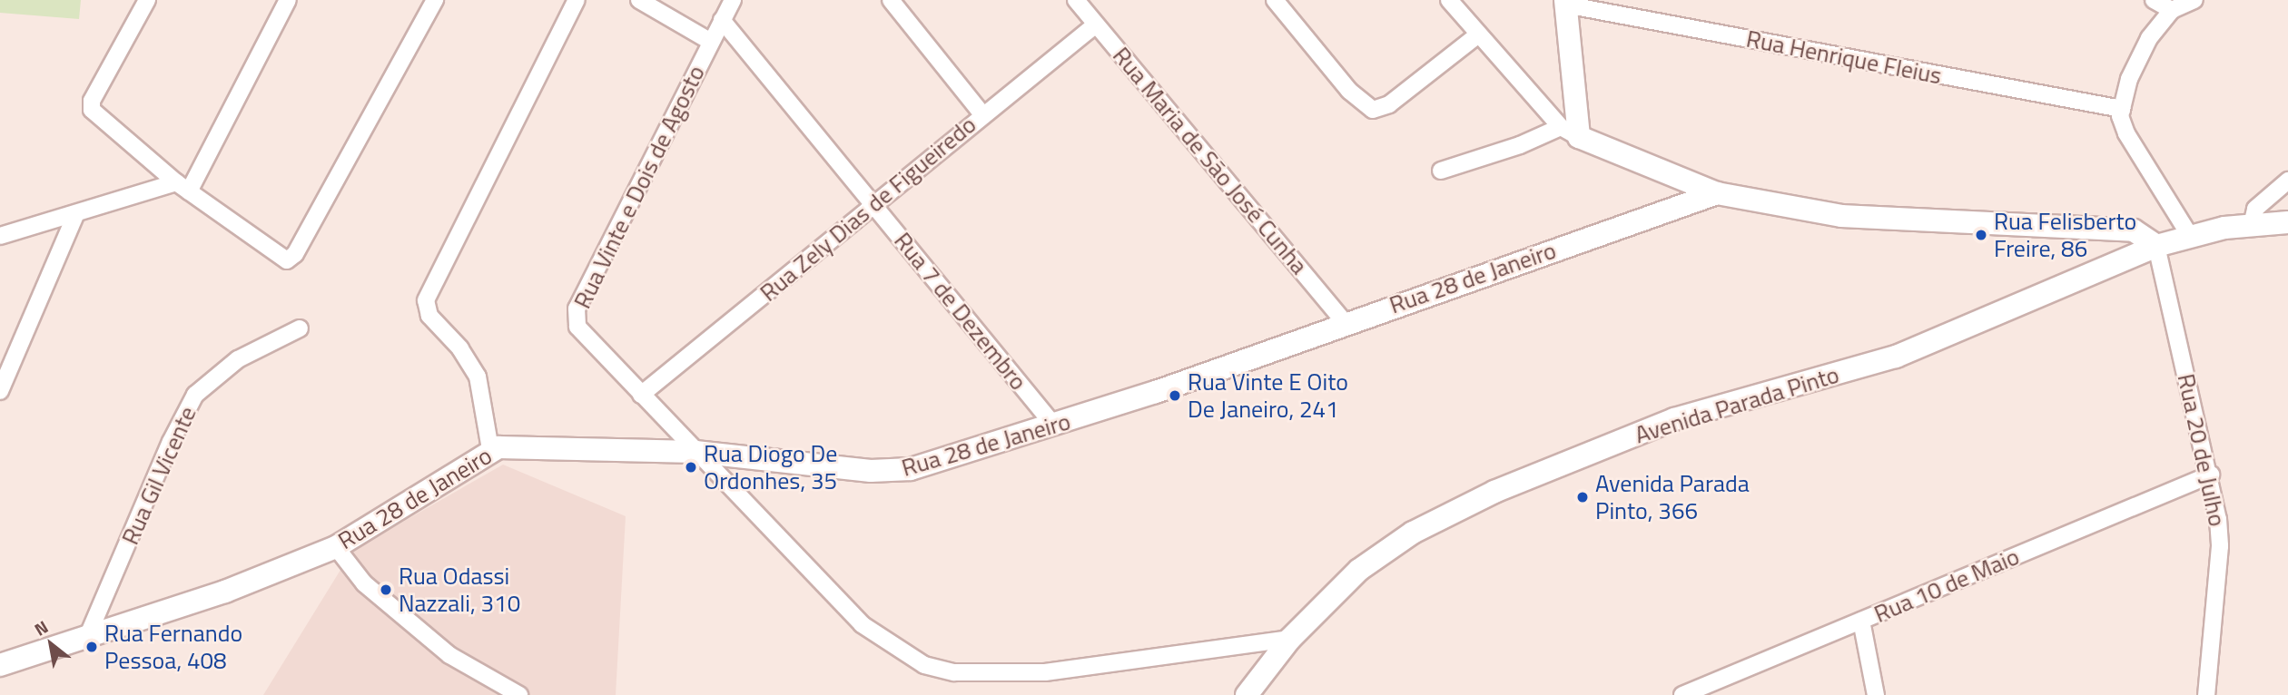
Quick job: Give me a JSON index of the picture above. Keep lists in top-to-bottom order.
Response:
{
  "streets": {
    "street": [
      "Rua Henrique Fleius",
      "Rua Maria de São José Cunha",
      "Rua Vinte e Dois de Agosto",
      "Rua Zely Dias de Figueiredo",
      "Rua 28 de Janeiro",
      "Rua 7 de Dezembro",
      "Avenida Parada Pinto",
      "Rua 20 de Julho",
      "Rua Gil Vicente",
      "Rua 10 de Maio"
    ]
  },
  "crossings": [
    ["Rua Maria de São José Cunha", "Rua Zely Dias de Figueiredo"],
    ["Rua Maria de São José Cunha", "Rua 28 de Janeiro"],
    ["Rua Vinte e Dois de Agosto", "Rua Zely Dias de Figueiredo"],
    ["Rua Vinte e Dois de Agosto", "Rua 28 de Janeiro"],
    ["Rua Vinte e Dois de Agosto", "Rua 7 de Dezembro"],
    ["Rua Vinte e Dois de Agosto", "Avenida Parada Pinto"],
    ["Rua Zely Dias de Figueiredo", "Rua 7 de Dezembro"],
    ["Rua 28 de Janeiro", "Rua 7 de Dezembro"],
    ["Rua 28 de Janeiro", "Rua Gil Vicente"],
    ["Avenida Parada Pinto", "Rua 20 de Julho"],
    ["Rua 20 de Julho", "Rua 10 de Maio"]
  ],
  "places": [
    "Rua Felisberto Freire, 86",
    "Rua Vinte E Oito De Janeiro, 241",
    "Rua Diogo De Ordonhes, 35",
    "Avenida Parada Pinto, 366",
    "Rua Odassi Nazzali, 310",
    "Rua Fernando Pessoa, 408"
  ],
  "north": "top left"
}
